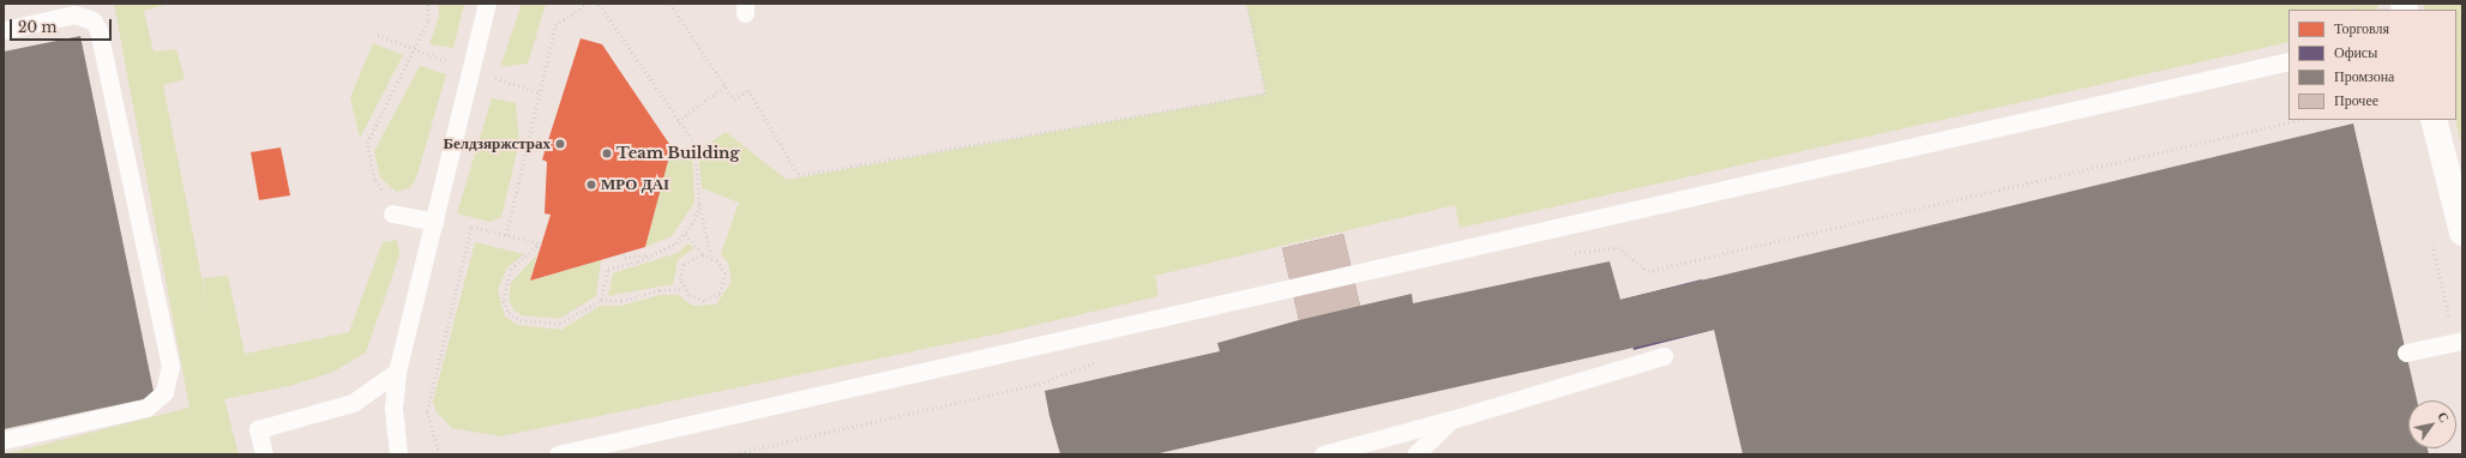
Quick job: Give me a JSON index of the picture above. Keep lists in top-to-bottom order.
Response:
{
  "places": ["Белдзяржстрах", "Team Building", "МРО ДАІ"],
  "legend": [
    "Торговля",
    "Офисы",
    "Промзона",
    "Прочее"
  ],
  "scale_bar": "20 m",
  "north": "top right"
}
